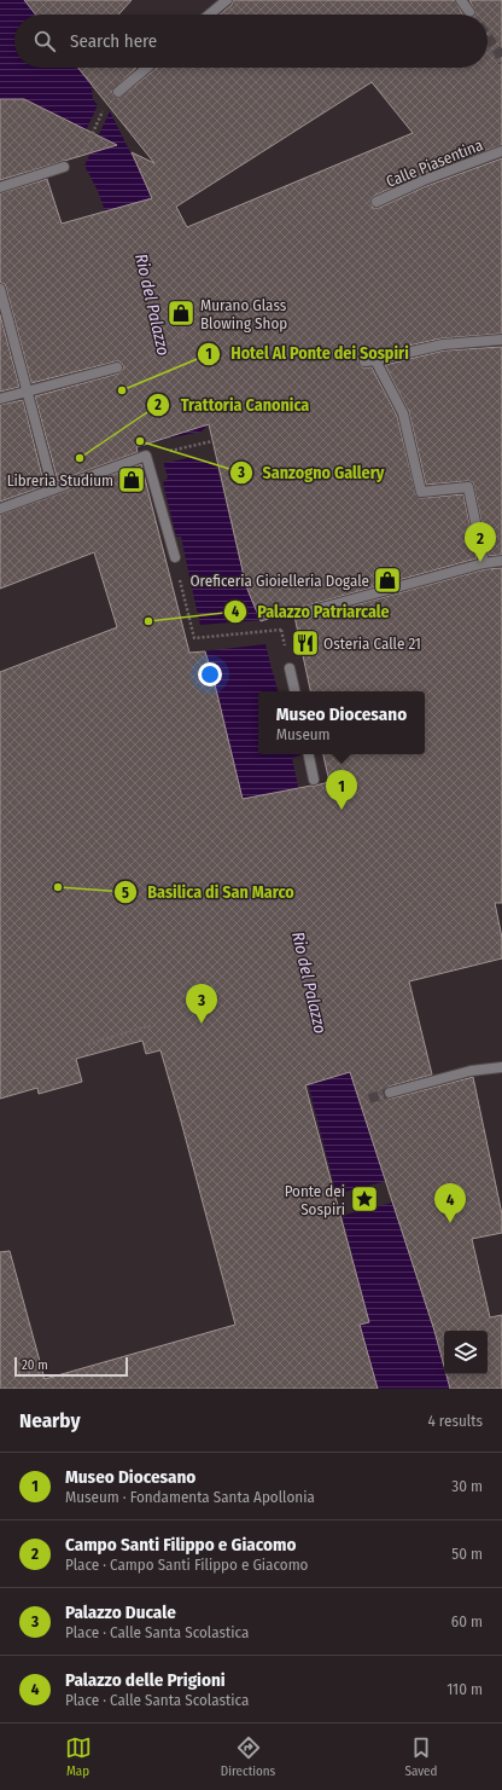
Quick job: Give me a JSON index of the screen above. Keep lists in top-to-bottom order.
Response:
{
  "streets": {
    "street": ["Calle Piasentina"]
  },
  "water": ["Rio del Palazzo"],
  "places": {
    "shop": ["Murano Glass Blowing Shop", "Libreria Studium", "Oreficeria Gioielleria Dogale"],
    "other": [
      "Hotel Al Ponte dei Sospiri",
      "Sanzogno Gallery",
      "Trattoria Canonica",
      "Palazzo Patriarcale",
      "Basilica di San Marco"
    ],
    "restaurant": ["Osteria Calle 21"],
    "place": ["Ponte dei Sospiri"]
  },
  "scale_bar": "20 m",
  "page": {
    "search": "Search here",
    "pins": [
      "2",
      "1",
      "3",
      "4"
    ],
    "popup": ["Museo Diocesano", "Museum"],
    "scale": "20 m",
    "heading": ["Nearby", "4 results"],
    "list": [
      {
        "mark": "1",
        "name": "Museo Diocesano",
        "note": "Museum · Fondamenta Santa Apollonia",
        "value": "30 m"
      },
      {
        "mark": "2",
        "name": "Campo Santi Filippo e Giacomo",
        "note": "Place · Campo Santi Filippo e Giacomo",
        "value": "50 m"
      },
      {
        "mark": "3",
        "name": "Palazzo Ducale",
        "note": "Place · Calle Santa Scolastica",
        "value": "60 m"
      },
      {
        "mark": "4",
        "name": "Palazzo delle Prigioni",
        "note": "Place · Calle Santa Scolastica",
        "value": "110 m"
      }
    ],
    "nav": ["Map", "Directions", "Saved"]
  }
}
